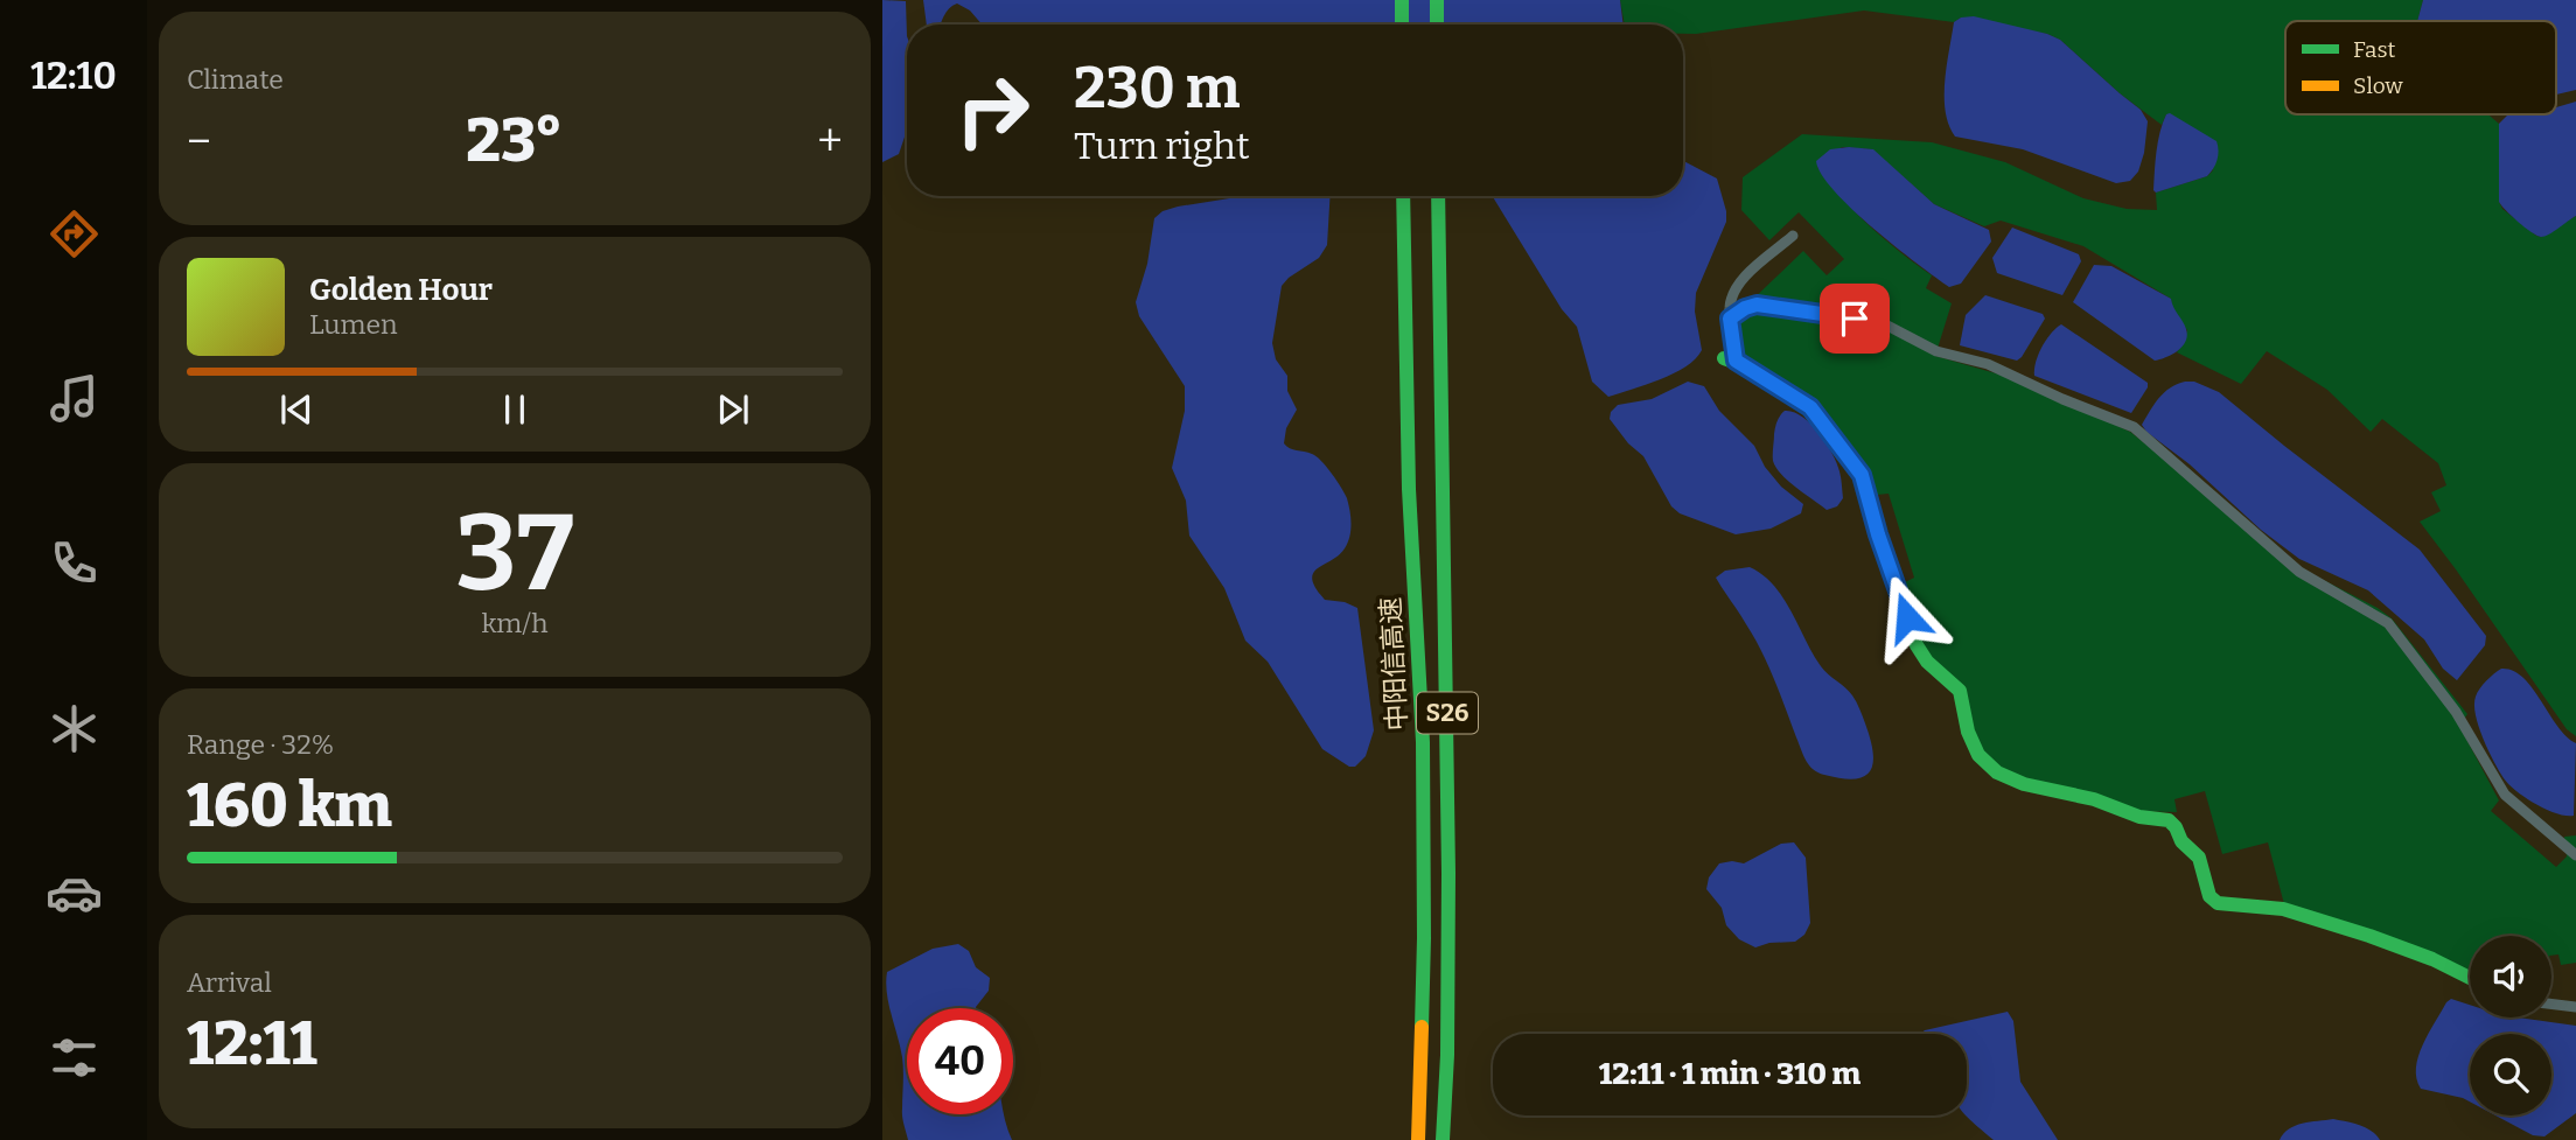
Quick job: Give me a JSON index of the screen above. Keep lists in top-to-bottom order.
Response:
{
  "streets": {
    "main road": ["中阳信高速", "S26"]
  },
  "legend": ["Fast", "Slow"],
  "page": {
    "tabs": "12:10",
    "tile": [
      "Climate",
      ["37", "km/h"],
      ["Range · 32%", "160 km"],
      ["Arrival", "12:11"]
    ],
    "turn": ["230 m", "Turn right"],
    "heat": ["−", "23°", "+"],
    "song": ["Golden Hour", "Lumen"],
    "limit": "40",
    "trip": "12:11 · 1 min · 310 m"
  }
}
